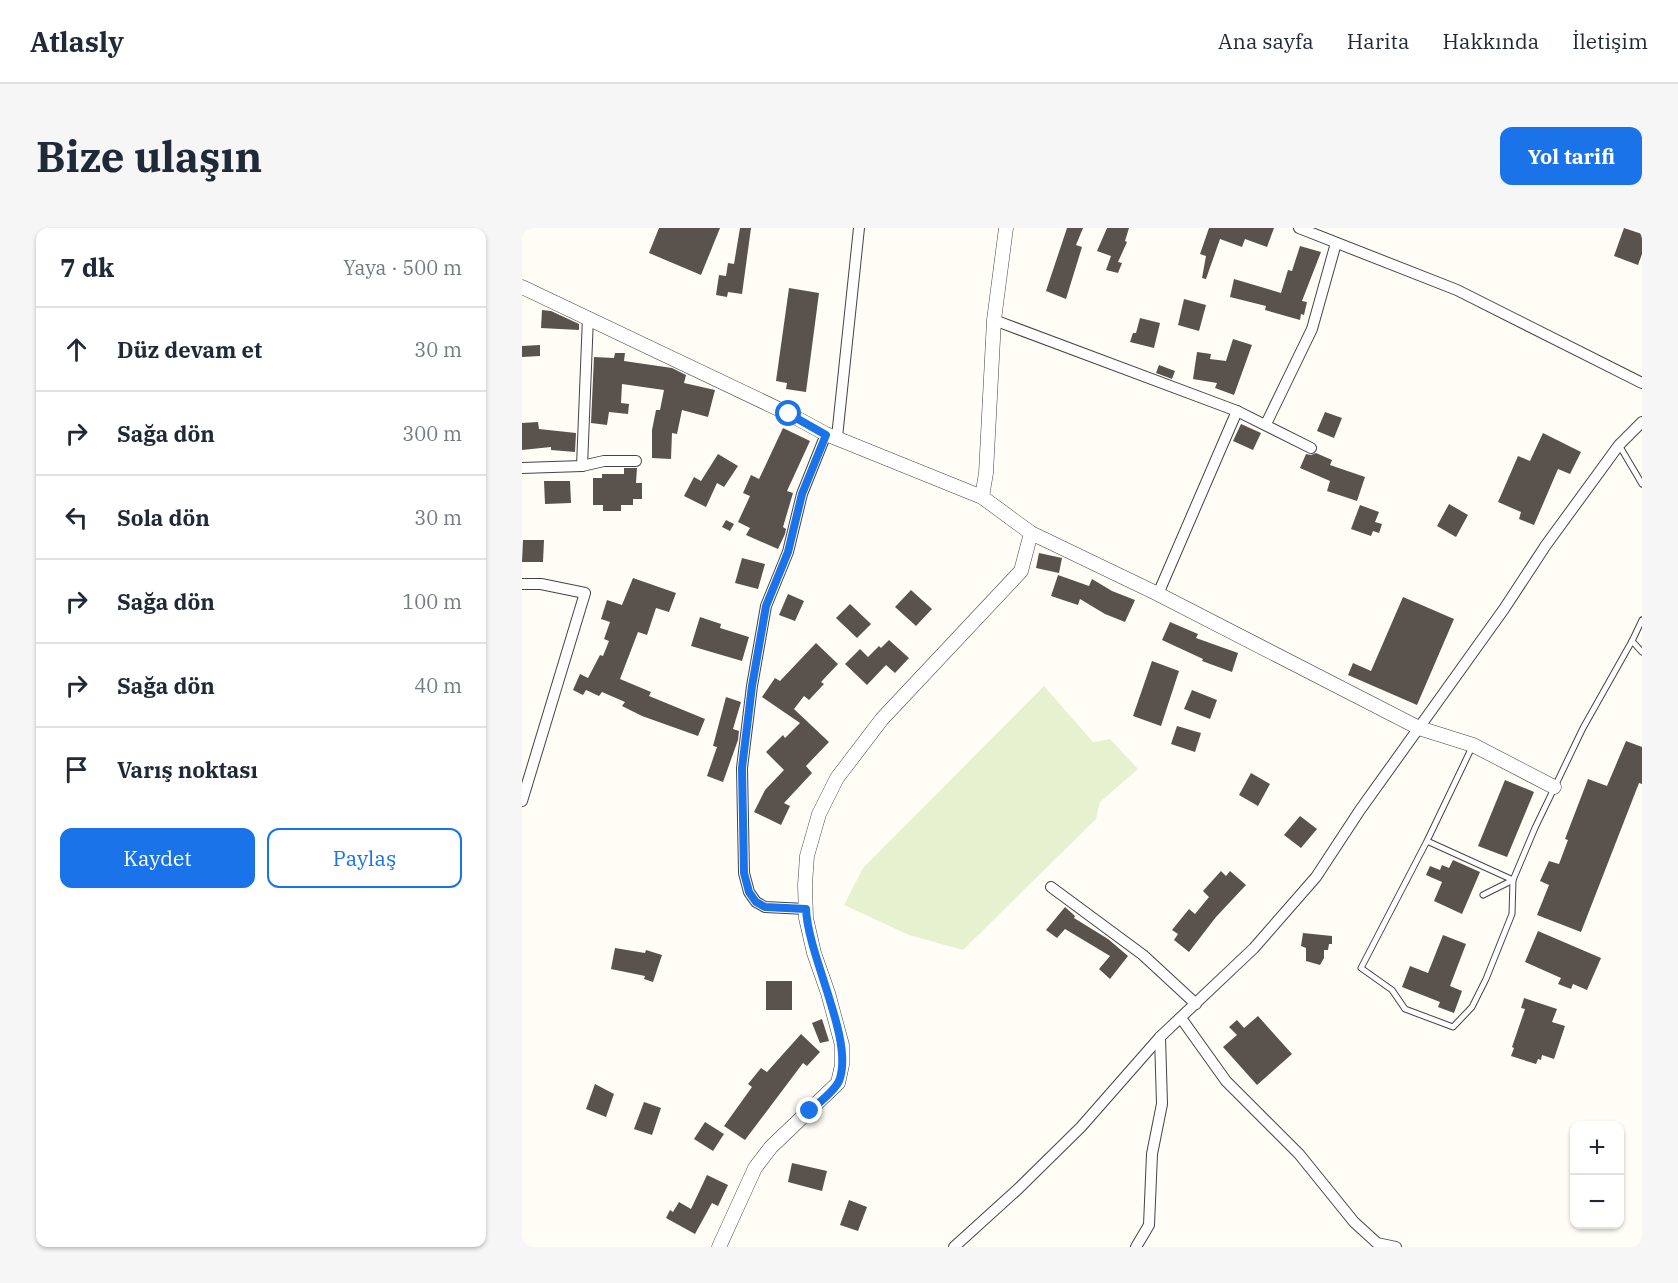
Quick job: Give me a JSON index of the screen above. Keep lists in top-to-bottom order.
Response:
{
  "page": {
    "header": "Atlasly",
    "nav": [
      "Ana sayfa",
      "Harita",
      "Hakkında",
      "İletişim"
    ],
    "buttons": [
      "Yol tarifi",
      ["Kaydet", "Paylaş"]
    ],
    "title": "Bize ulaşın",
    "heading": ["7 dk", "Yaya · 500 m"],
    "list": [
      ["Düz devam et", "30 m"],
      ["Sağa dön", "300 m"],
      ["Sola dön", "30 m"],
      ["Sağa dön", "100 m"],
      ["Sağa dön", "40 m"],
      "Varış noktası"
    ],
    "map_buttons": ["+", "−"]
  }
}
